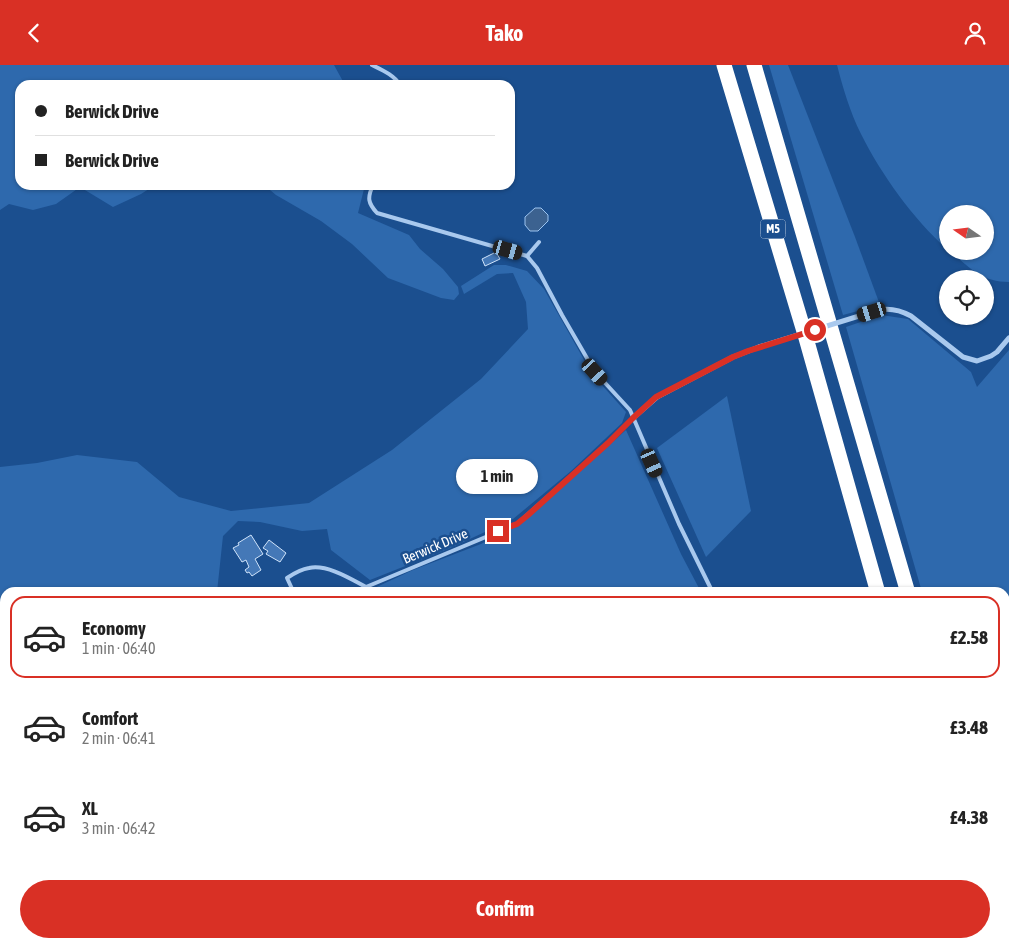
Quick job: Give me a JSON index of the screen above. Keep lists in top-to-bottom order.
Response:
{
  "streets": {
    "highway": ["M5"],
    "street": ["Berwick Drive"]
  },
  "north": "left",
  "page": {
    "header": "Tako",
    "banner": ["Berwick Drive", "Berwick Drive"],
    "bubble": "1 min",
    "list": [
      {
        "name": "Economy",
        "note": "1 min · 06:40",
        "value": "£2.58"
      },
      {
        "name": "Comfort",
        "note": "2 min · 06:41",
        "value": "£3.48"
      },
      {
        "name": "XL",
        "note": "3 min · 06:42",
        "value": "£4.38"
      }
    ],
    "buttons": "Confirm"
  }
}
